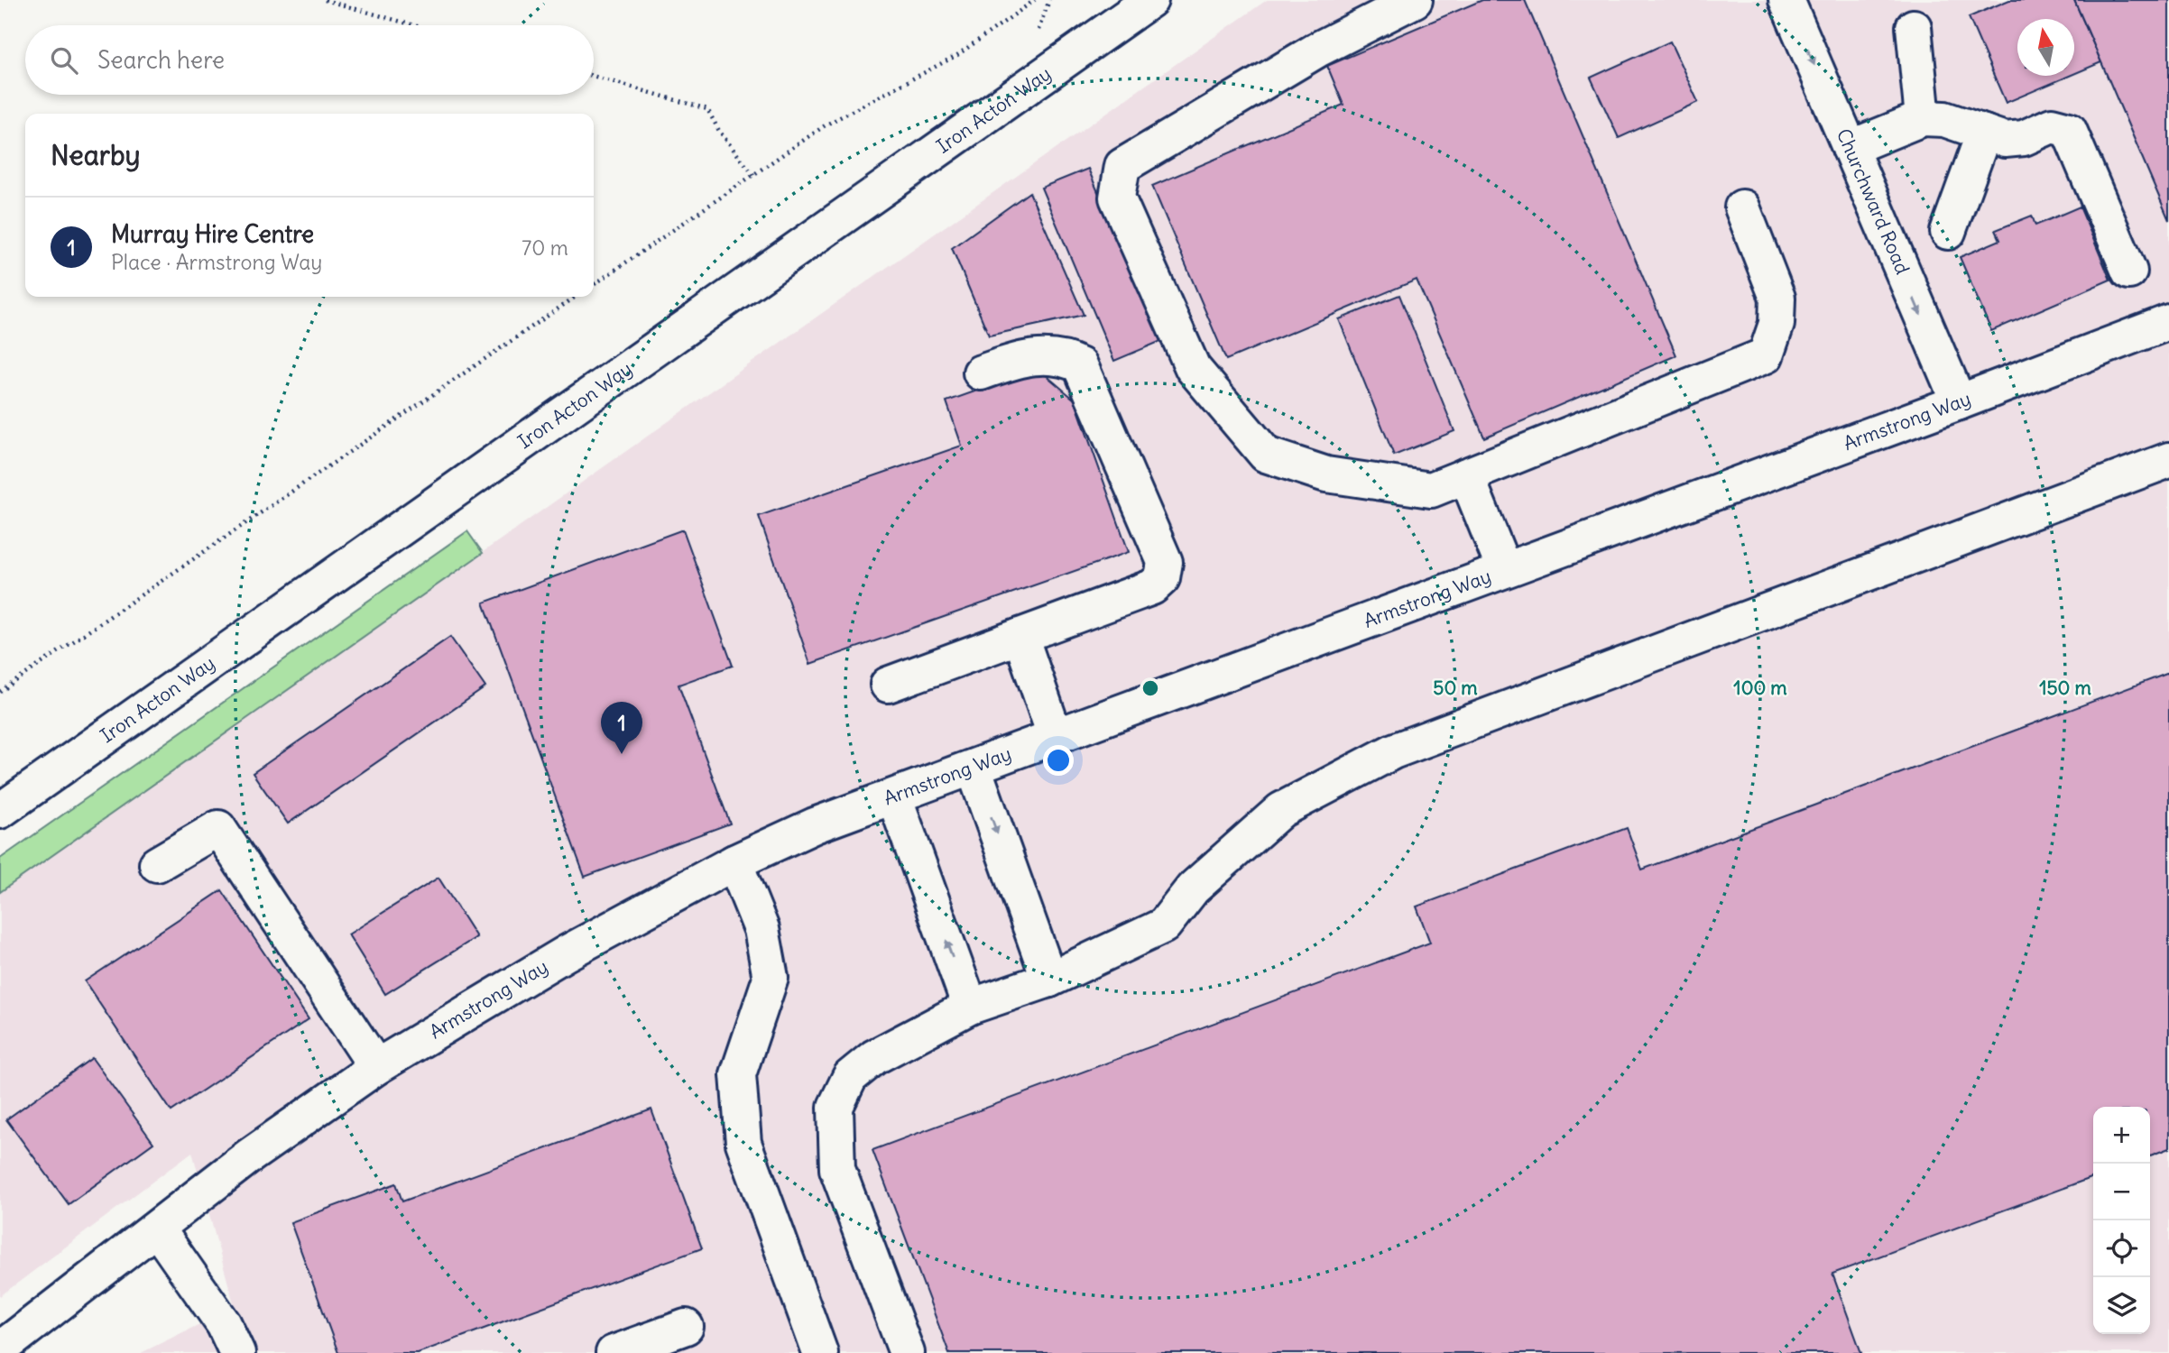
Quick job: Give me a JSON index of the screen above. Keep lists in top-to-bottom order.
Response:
{
  "streets": {
    "street": ["Iron Acton Way", "Churchward Road", "Armstrong Way"]
  },
  "crossings": [
    ["Churchward Road", "Armstrong Way"]
  ],
  "one_way": ["Churchward Road"],
  "north": "top",
  "page": {
    "search": "Search here",
    "heading": "Nearby",
    "list": [
      {
        "mark": "1",
        "name": "Murray Hire Centre",
        "note": "Place · Armstrong Way",
        "value": "70 m"
      }
    ],
    "pins": "1",
    "map_buttons": ["+", "−"]
  },
  "rings": ["50 m", "100 m", "150 m"]
}
